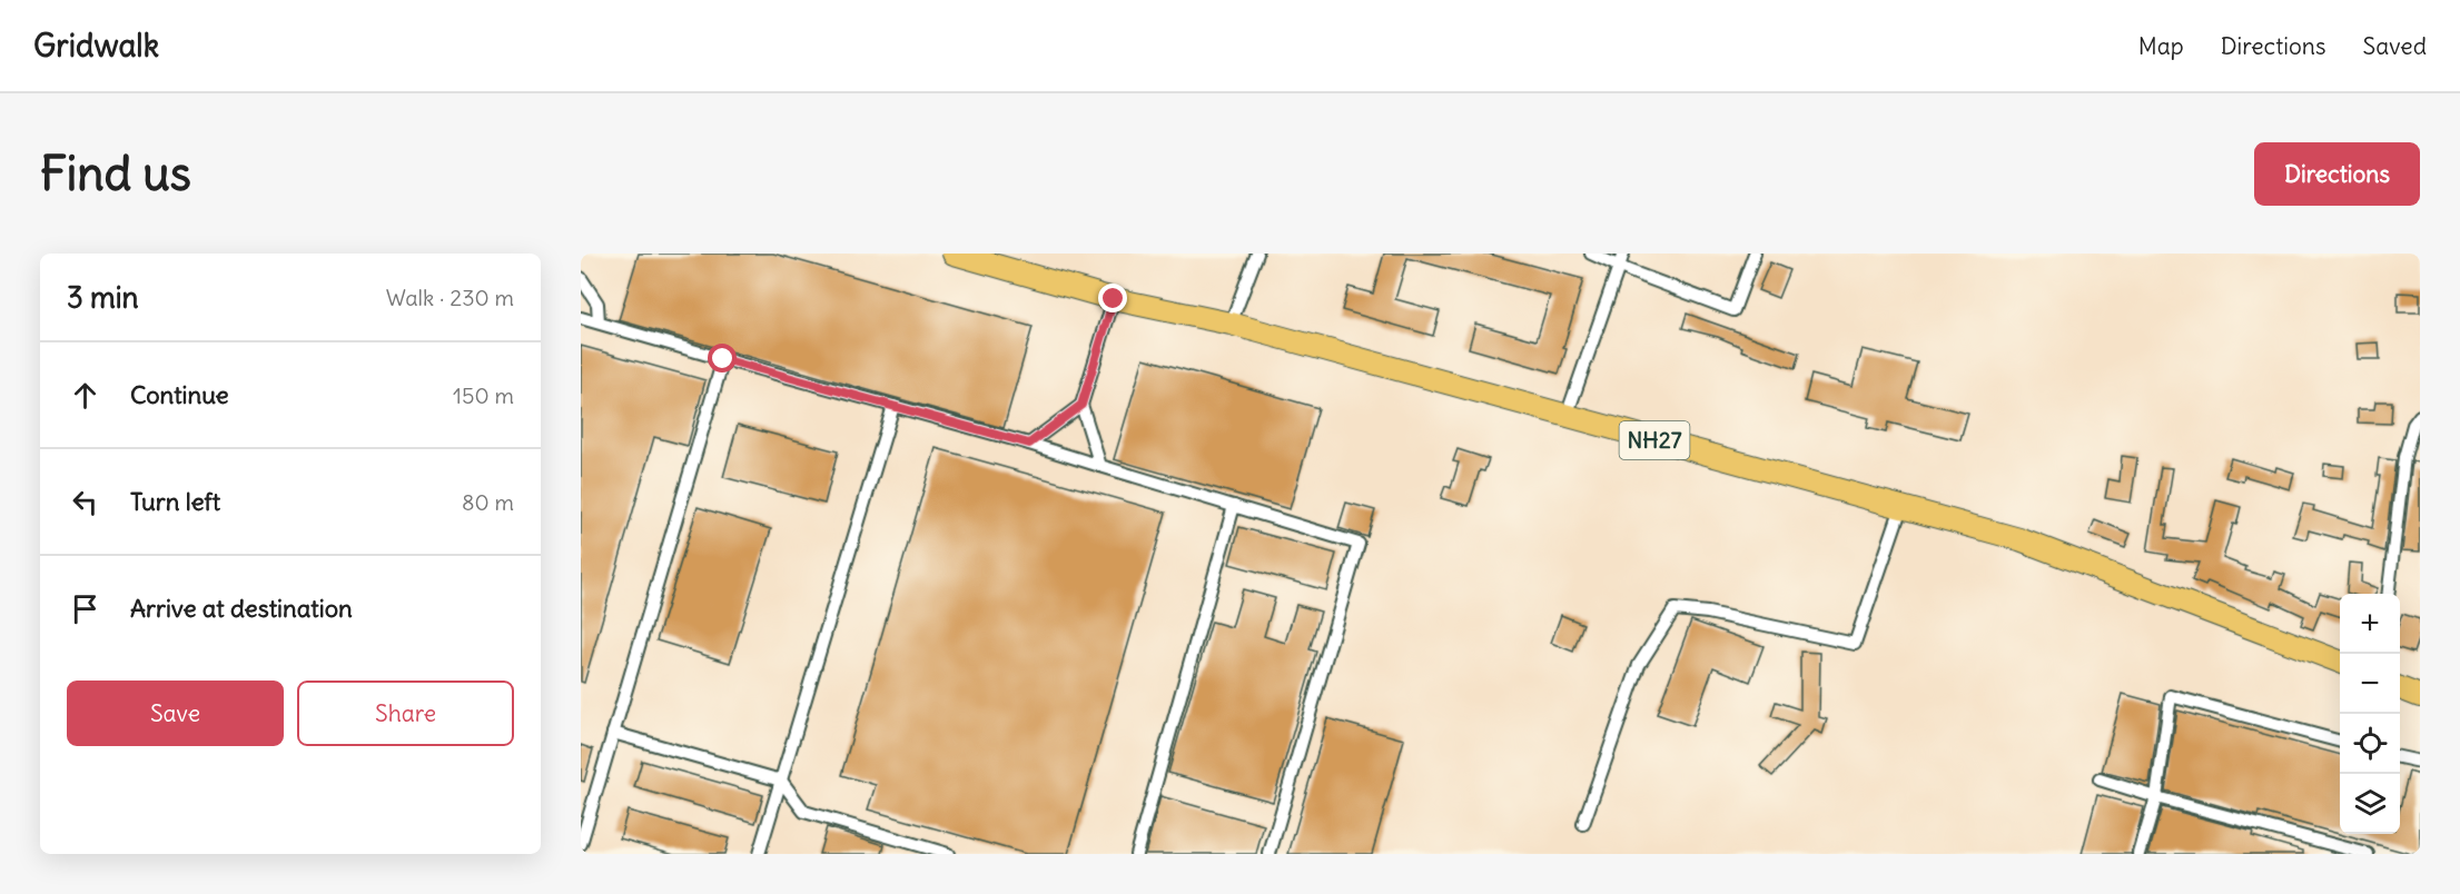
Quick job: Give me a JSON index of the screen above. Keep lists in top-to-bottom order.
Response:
{
  "streets": {
    "highway": ["NH27"]
  },
  "page": {
    "header": "Gridwalk",
    "nav": ["Map", "Directions", "Saved"],
    "buttons": [
      "Directions",
      ["Save", "Share"]
    ],
    "title": "Find us",
    "heading": ["3 min", "Walk · 230 m"],
    "list": [
      ["Continue", "150 m"],
      ["Turn left", "80 m"],
      "Arrive at destination"
    ],
    "map_buttons": ["+", "−"]
  }
}
